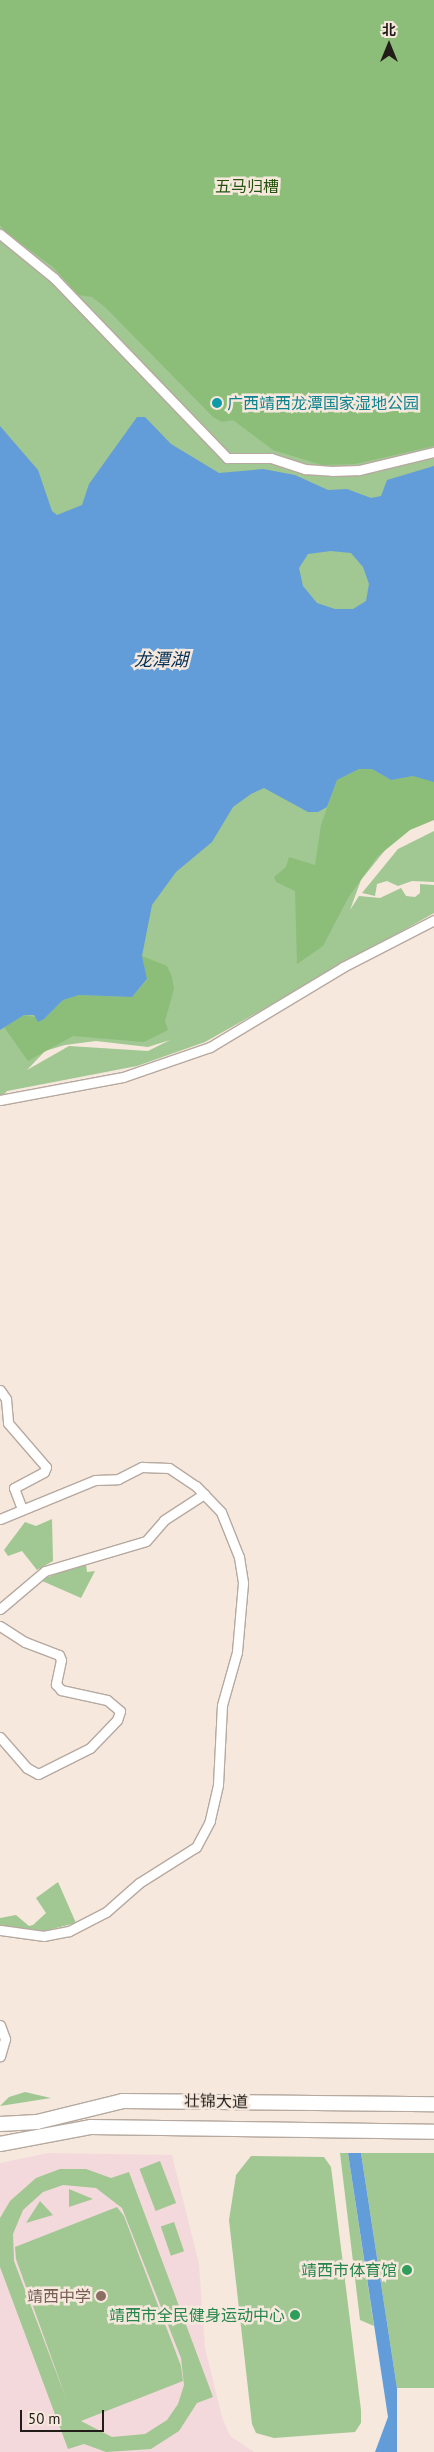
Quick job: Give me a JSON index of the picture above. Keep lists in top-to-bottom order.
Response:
{
  "streets": {
    "main road": ["壮锦大道"]
  },
  "water": ["龙潭湖"],
  "parks": ["五马归槽"],
  "places": [
    "广西靖西龙潭国家湿地公园",
    "靖西市体育馆",
    "靖西中学",
    "靖西市全民健身运动中心"
  ],
  "scale_bar": "50 m",
  "north": "top"
}
